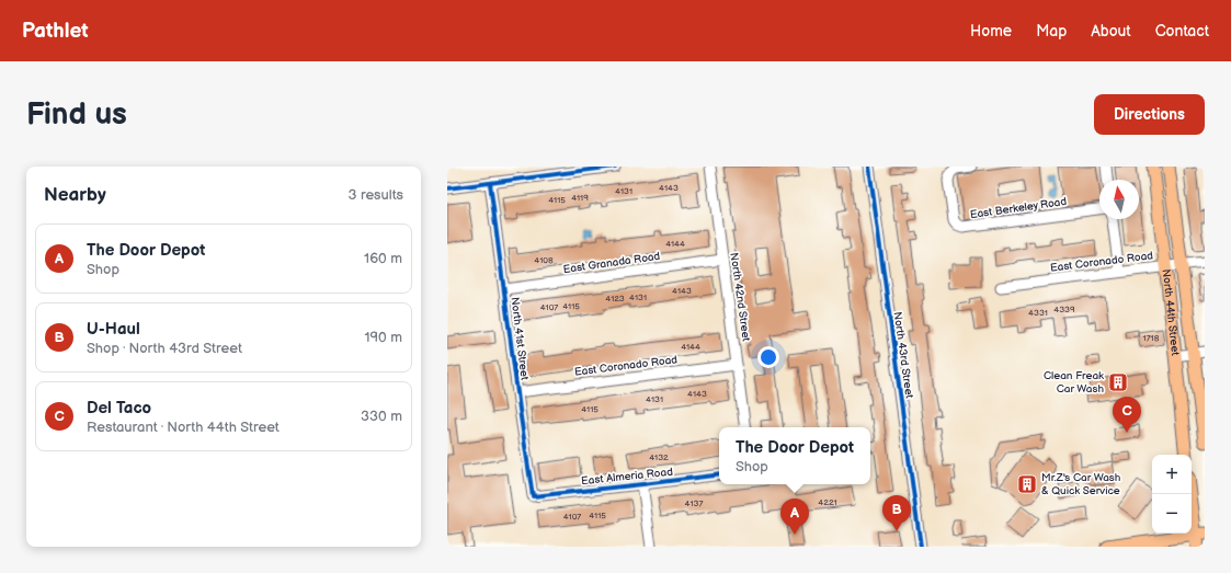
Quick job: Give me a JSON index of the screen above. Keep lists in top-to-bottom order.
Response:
{
  "streets": {
    "main road": ["North 44th Street"],
    "street": [
      "East Berkeley Road",
      "East Coronado Road",
      "East Granada Road",
      "North 42nd Street",
      "North 41st Street",
      "North 43rd Street",
      "East Almeria Road"
    ]
  },
  "crossings": [
    ["East Coronado Road", "North 42nd Street"],
    ["East Coronado Road", "North 44th Street"],
    ["East Coronado Road", "North 41st Street"],
    ["East Granada Road", "North 42nd Street"],
    ["East Granada Road", "North 41st Street"],
    ["North 41st Street", "East Almeria Road"]
  ],
  "places": {
    "building": ["Clean Freak Car Wash", "Mr.Z's Car Wash & Quick Service"]
  },
  "house_numbers": [
    "4143",
    "4131",
    "4119",
    "4115",
    "4144",
    "4108",
    "4143",
    "4131",
    "4123",
    "4115",
    "4107",
    "4339",
    "4331",
    "1718",
    "4144",
    "4143",
    "4131",
    "4115",
    "4132",
    "4221",
    "4137",
    "4115",
    "4107"
  ],
  "north": "top",
  "page": {
    "header": "Pathlet",
    "nav": [
      "Home",
      "Map",
      "About",
      "Contact"
    ],
    "buttons": "Directions",
    "title": "Find us",
    "heading": ["Nearby", "3 results"],
    "list": [
      {
        "mark": "A",
        "name": "The Door Depot",
        "note": "Shop",
        "value": "160 m"
      },
      {
        "mark": "B",
        "name": "U-Haul",
        "note": "Shop · North 43rd Street",
        "value": "190 m"
      },
      {
        "mark": "C",
        "name": "Del Taco",
        "note": "Restaurant · North 44th Street",
        "value": "330 m"
      }
    ],
    "pins": ["C", "B", "A"],
    "popup": ["The Door Depot", "Shop"],
    "map_buttons": ["+", "−"]
  }
}
